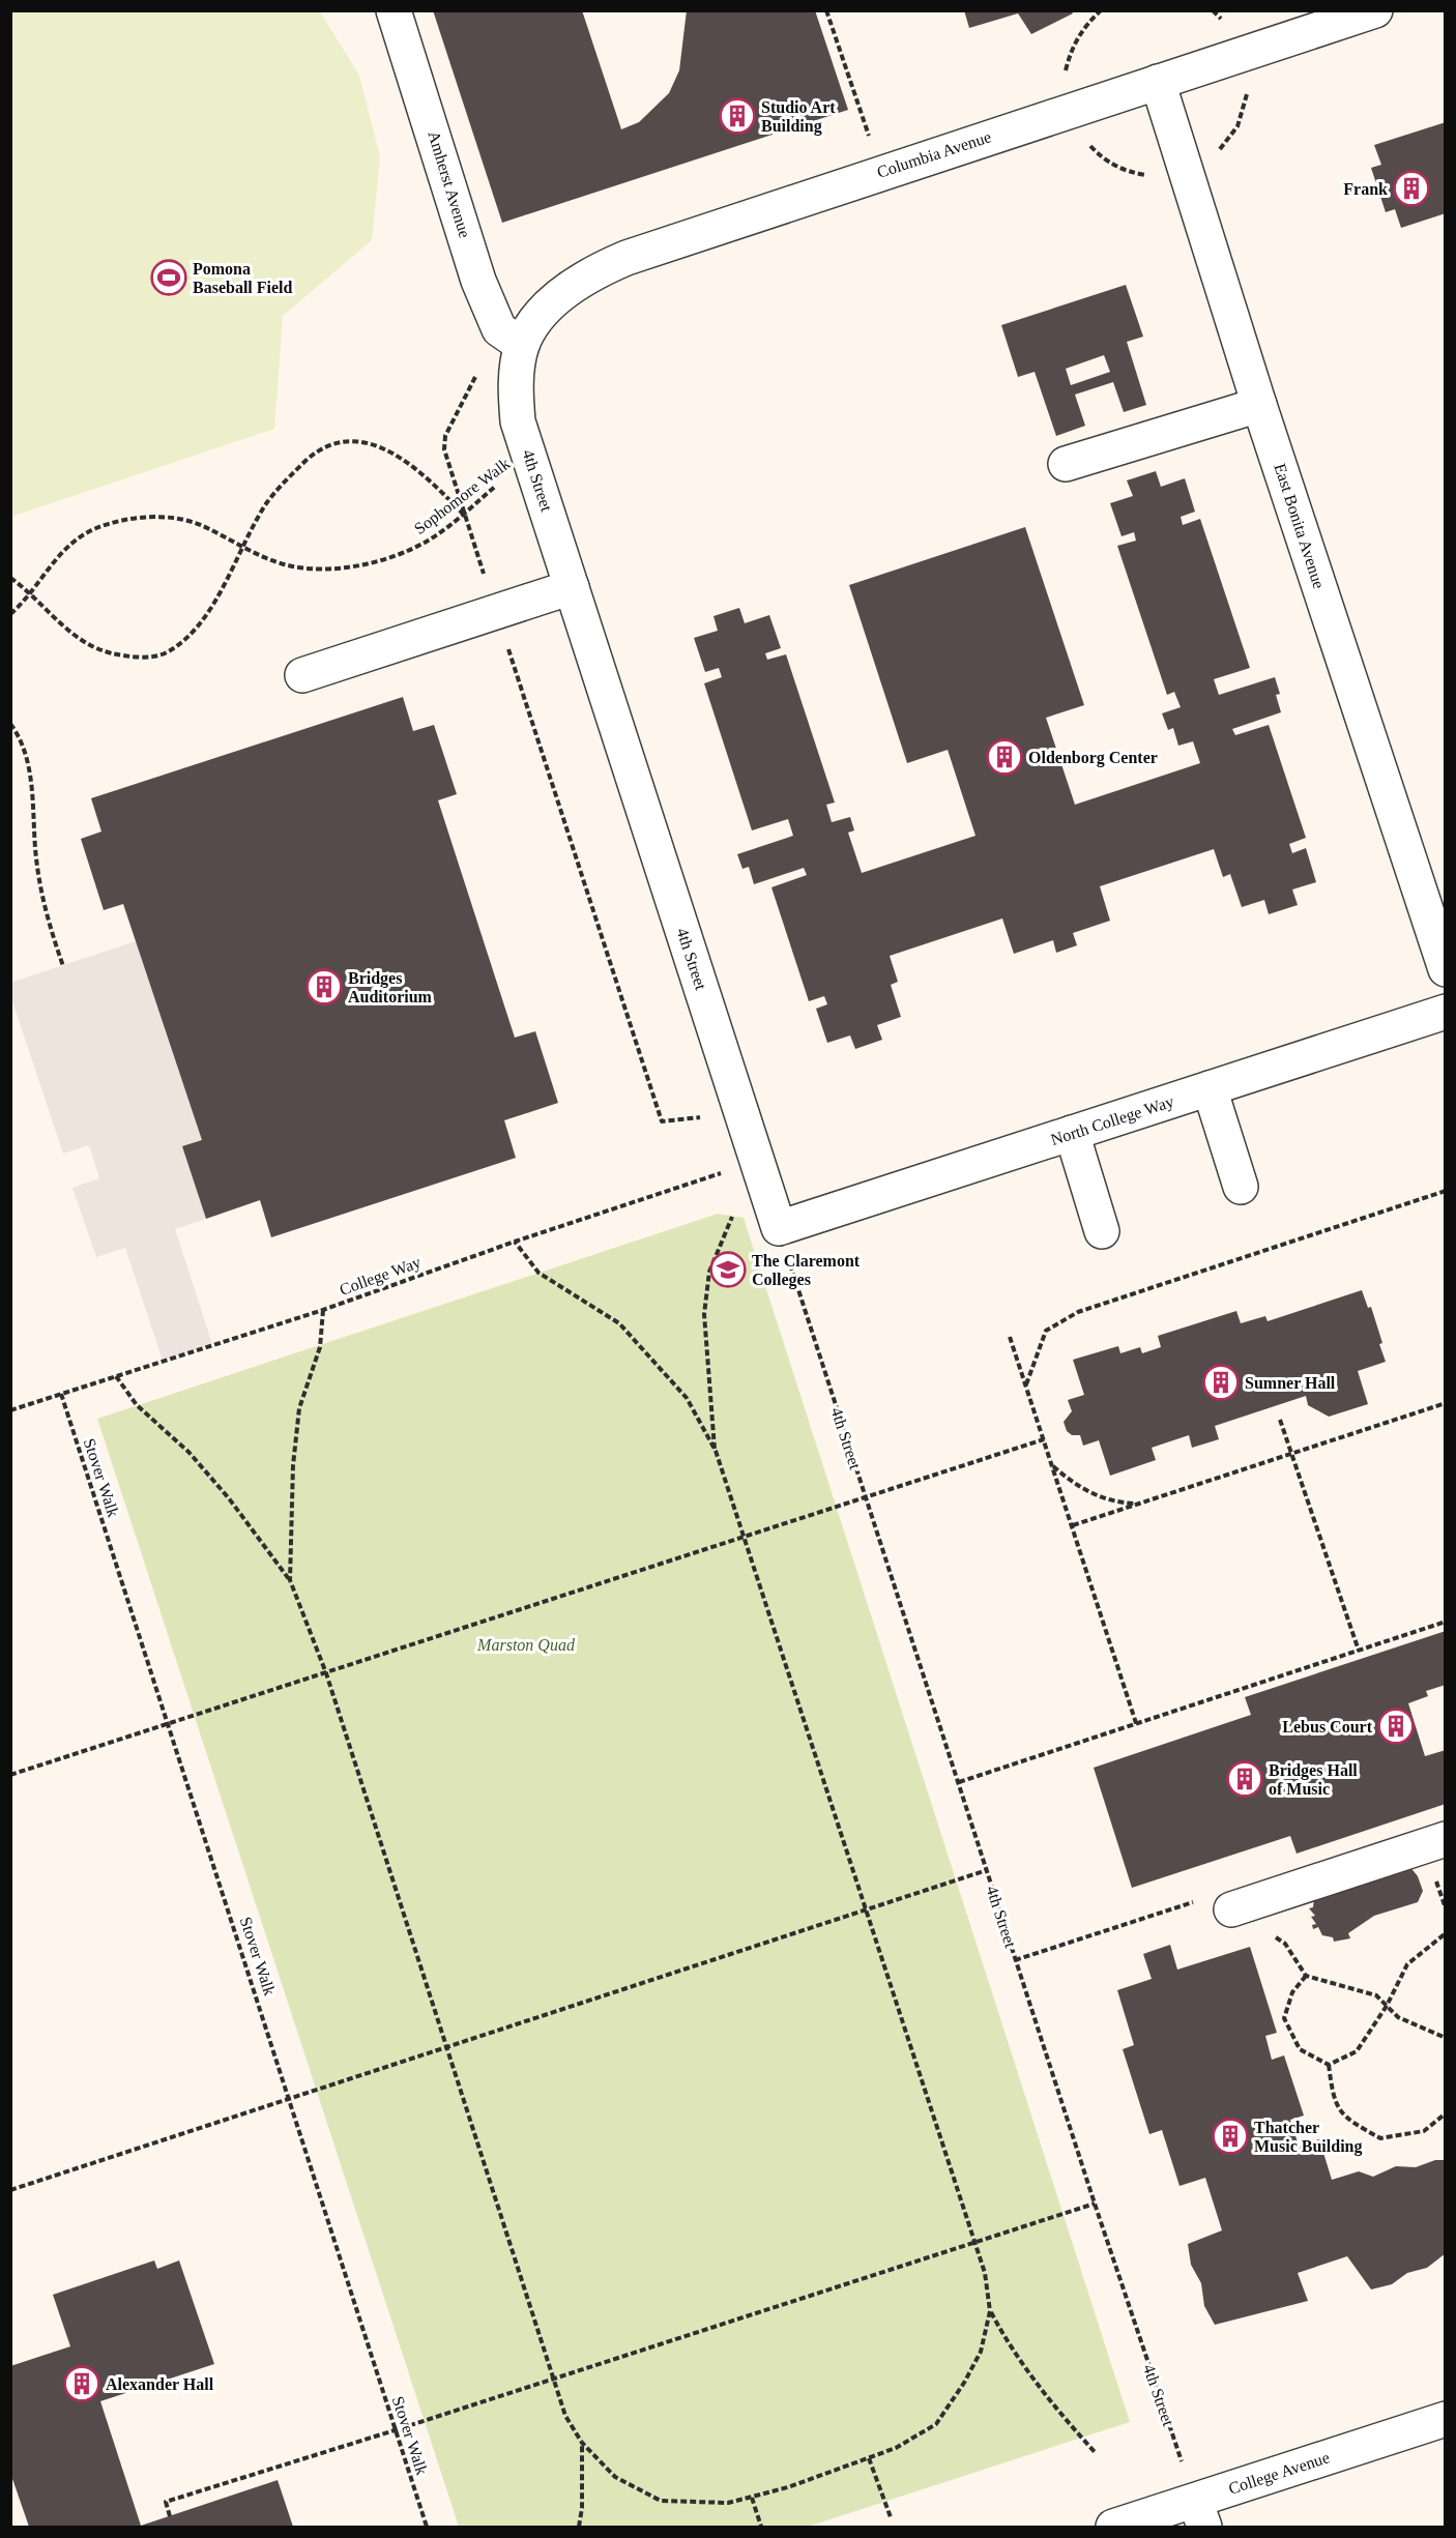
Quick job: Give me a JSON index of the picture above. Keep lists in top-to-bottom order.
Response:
{
  "streets": {
    "street": [
      "Columbia Avenue",
      "Amherst Avenue",
      "4th Street",
      "East Bonita Avenue",
      "North College Way",
      "College Avenue"
    ],
    "path": ["Sophomore Walk", "College Way", "Stover Walk"]
  },
  "crossings": [
    ["Columbia Avenue", "Amherst Avenue"],
    ["Columbia Avenue", "4th Street"],
    ["Columbia Avenue", "East Bonita Avenue"],
    ["Amherst Avenue", "4th Street"],
    ["4th Street", "Sophomore Walk"],
    ["4th Street", "North College Way"],
    ["4th Street", "College Avenue"],
    ["College Way", "Stover Walk"]
  ],
  "parks": ["Marston Quad"],
  "places": {
    "building": [
      "Studio Art Building",
      "Frank",
      "Oldenborg Center",
      "Bridges Auditorium",
      "Sumner Hall",
      "Lebus Court",
      "Bridges Hall of Music",
      "Thatcher Music Building",
      "Alexander Hall"
    ],
    "sports": ["Pomona Baseball Field"],
    "school or university": ["The Claremont Colleges"]
  }
}
